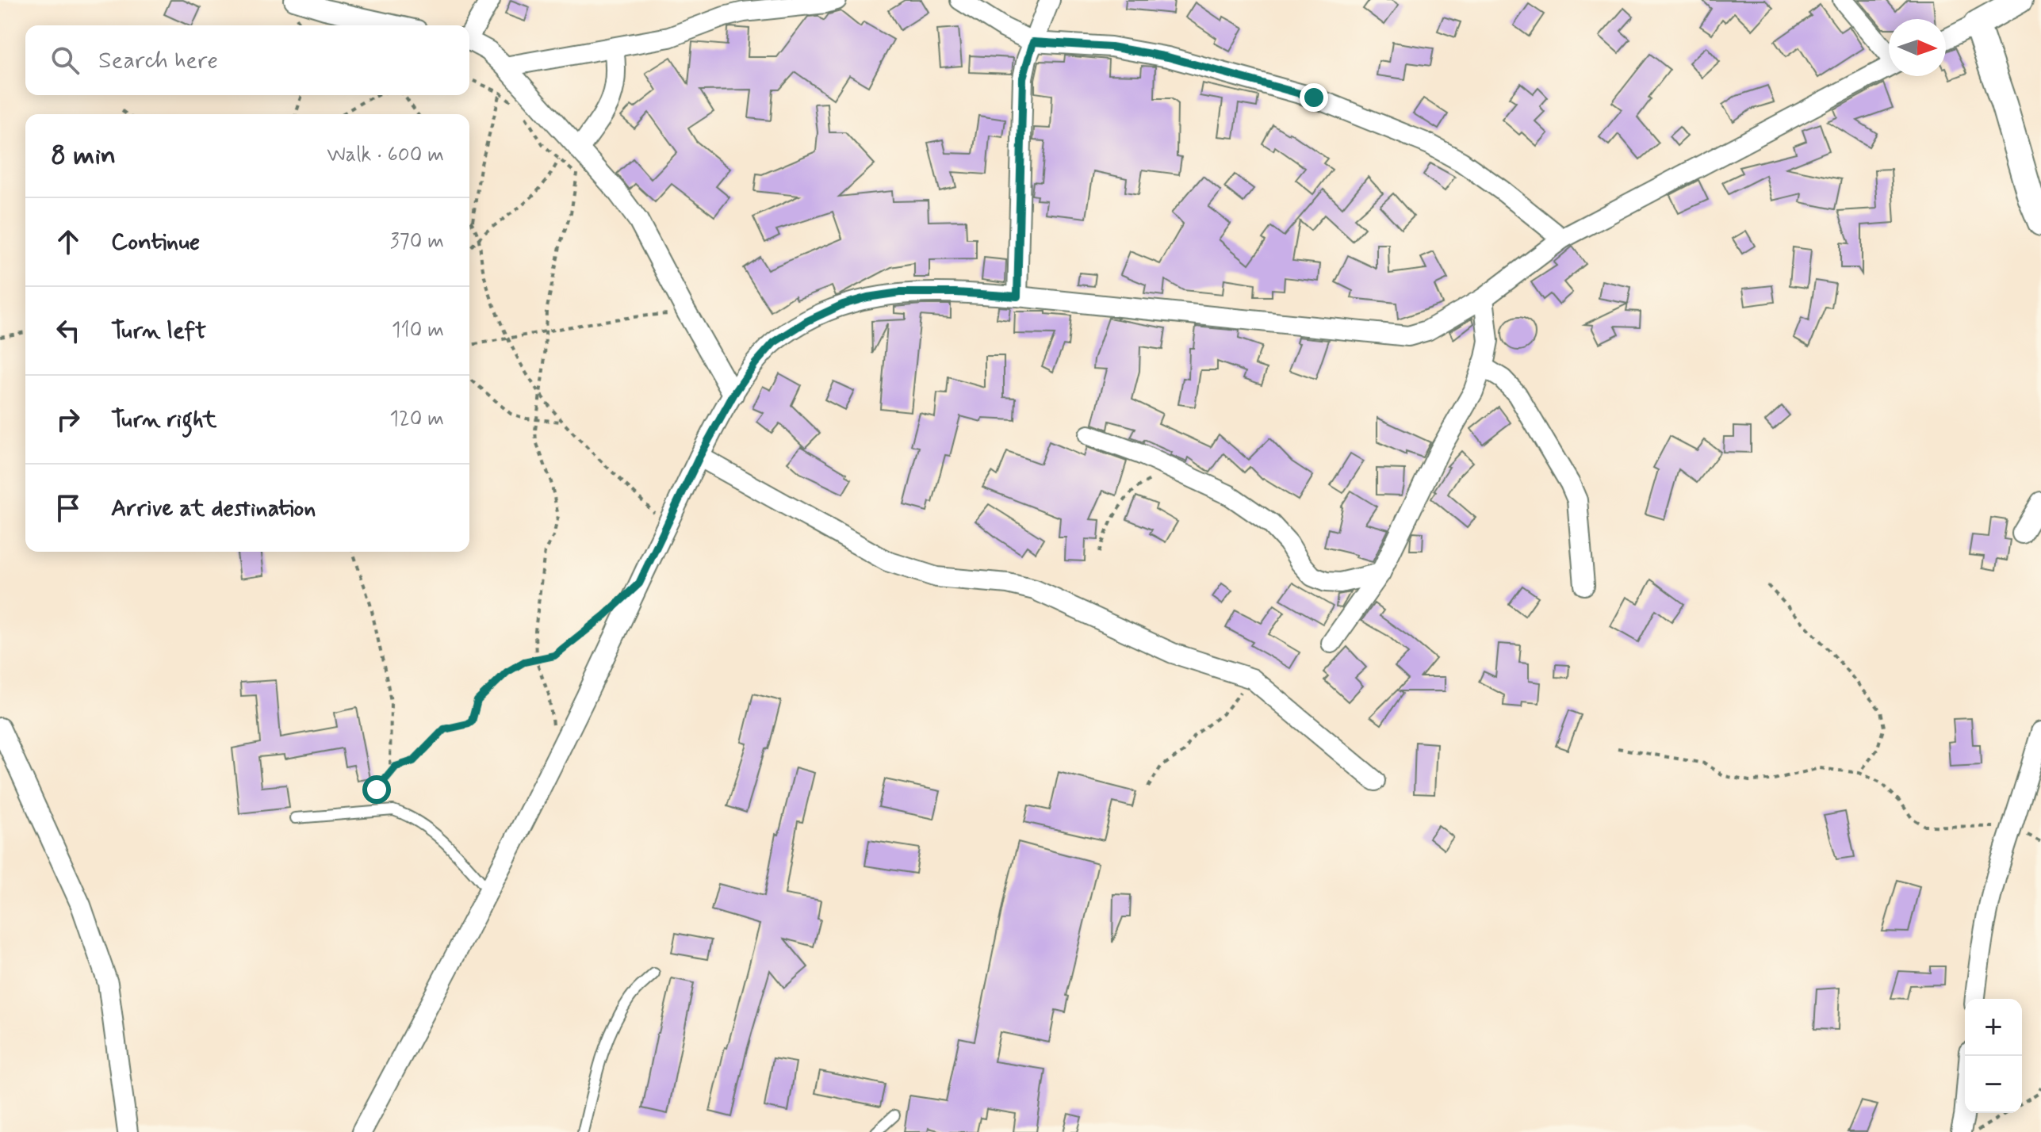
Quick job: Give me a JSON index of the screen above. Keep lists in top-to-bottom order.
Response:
{
  "north": "right",
  "page": {
    "search": "Search here",
    "heading": ["8 min", "Walk · 600 m"],
    "list": [
      ["Continue", "370 m"],
      ["Turn left", "110 m"],
      ["Turn right", "120 m"],
      "Arrive at destination"
    ],
    "map_buttons": ["+", "−"]
  }
}
